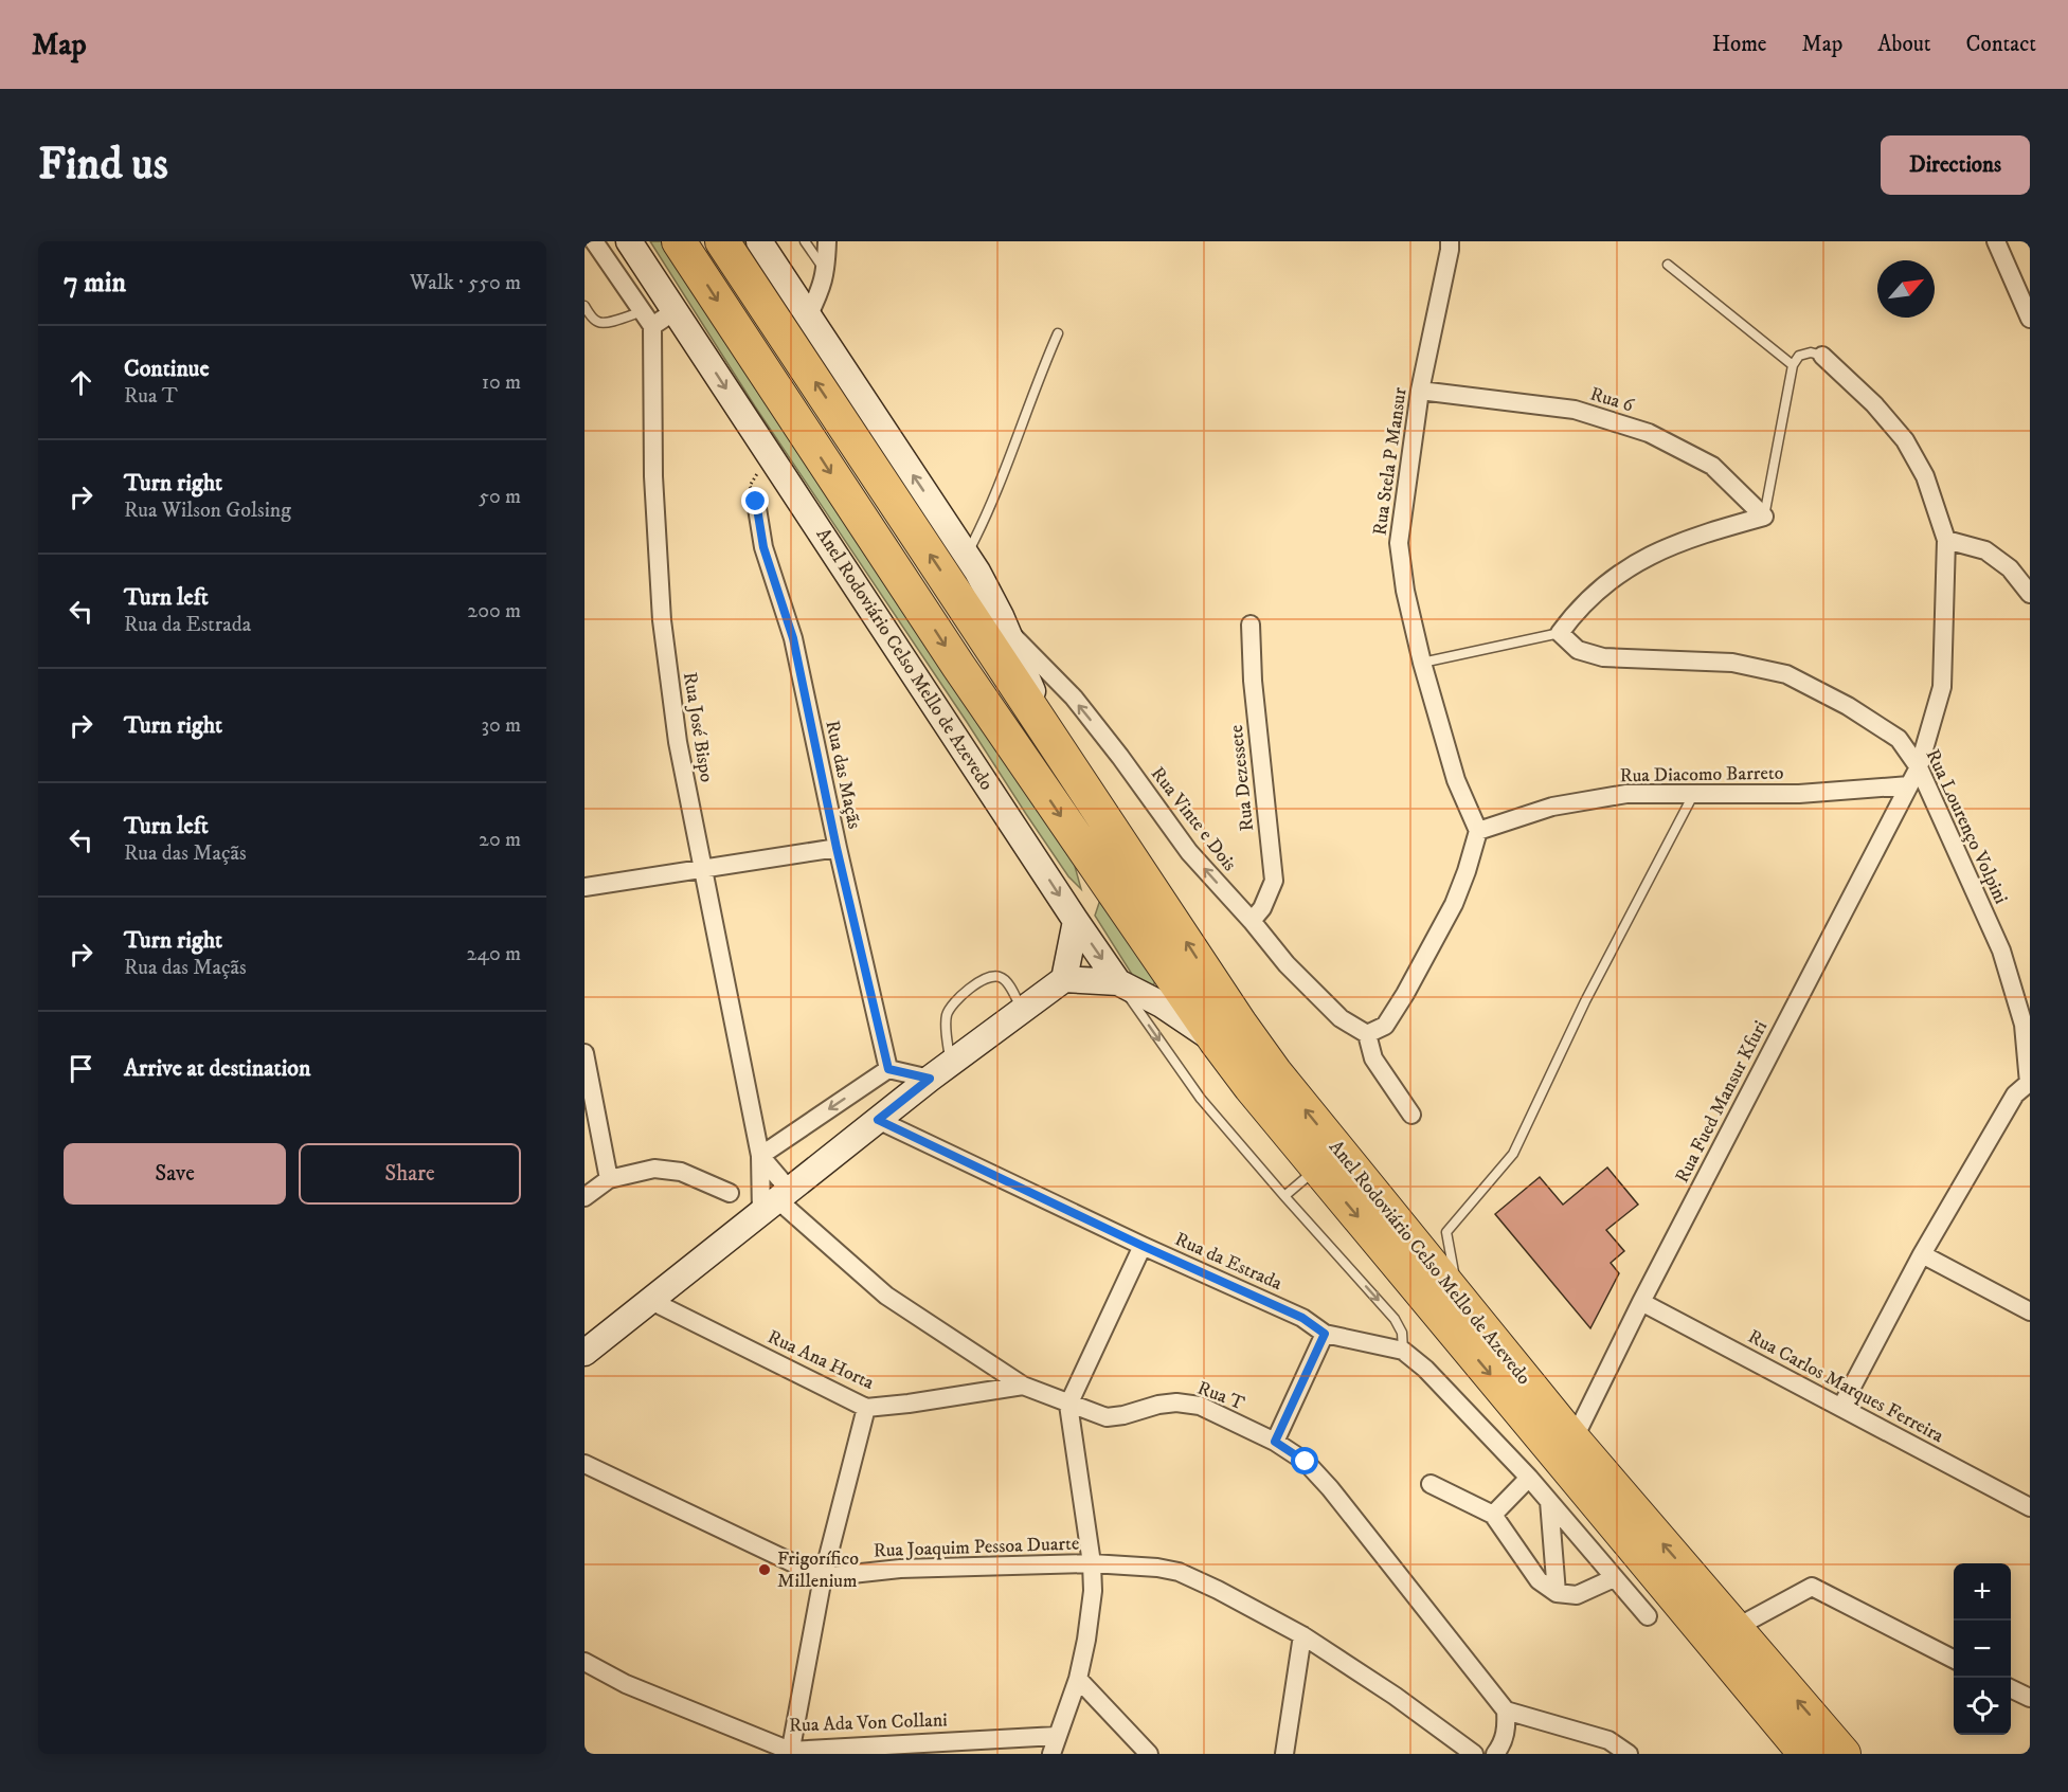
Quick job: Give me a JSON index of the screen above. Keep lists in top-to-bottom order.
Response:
{
  "streets": {
    "highway": ["Anel Rodoviário Celso Mello de Azevedo"],
    "street": [
      "Rua 6",
      "Rua Stela P Mansur",
      "Rua José Bispo",
      "Rua das Maçãs",
      "Rua Diacomo Barreto",
      "Rua Dezessete",
      "Rua Vinte e Dois",
      "Rua Lourenço Volpini",
      "Rua Fued Mansur Kfuri",
      "Rua da Estrada",
      "Rua Ana Horta",
      "Rua Carlos Marques Ferreira",
      "Rua T",
      "Rua Joaquim Pessoa Duarte",
      "Rua Ada Von Collani"
    ]
  },
  "crossings": [
    ["Rua 6", "Rua Stela P Mansur"],
    ["Rua Stela P Mansur", "Rua Diacomo Barreto"],
    ["Anel Rodoviário Celso Mello de Azevedo", "Rua Vinte e Dois"],
    ["Anel Rodoviário Celso Mello de Azevedo", "Rua Fued Mansur Kfuri"],
    ["Rua José Bispo", "Rua T"],
    ["Rua Diacomo Barreto", "Rua Fued Mansur Kfuri"],
    ["Rua Dezessete", "Rua Vinte e Dois"],
    ["Rua Lourenço Volpini", "Rua Carlos Marques Ferreira"],
    ["Rua Fued Mansur Kfuri", "Rua Carlos Marques Ferreira"],
    ["Rua Ana Horta", "Rua T"]
  ],
  "one_way": ["Rua Vinte e Dois"],
  "places": ["Frigorífico Millenium"],
  "north": "top right",
  "page": {
    "header": "Map",
    "nav": [
      "Home",
      "Map",
      "About",
      "Contact"
    ],
    "buttons": [
      "Directions",
      ["Save", "Share"]
    ],
    "title": "Find us",
    "heading": ["7 min", "Walk · 550 m"],
    "list": [
      ["Continue", "Rua T", "10 m"],
      ["Turn right", "Rua Wilson Golsing", "50 m"],
      ["Turn left", "Rua da Estrada", "200 m"],
      ["Turn right", "30 m"],
      ["Turn left", "Rua das Maçãs", "20 m"],
      ["Turn right", "Rua das Maçãs", "240 m"],
      "Arrive at destination"
    ],
    "map_buttons": ["+", "−"]
  }
}
